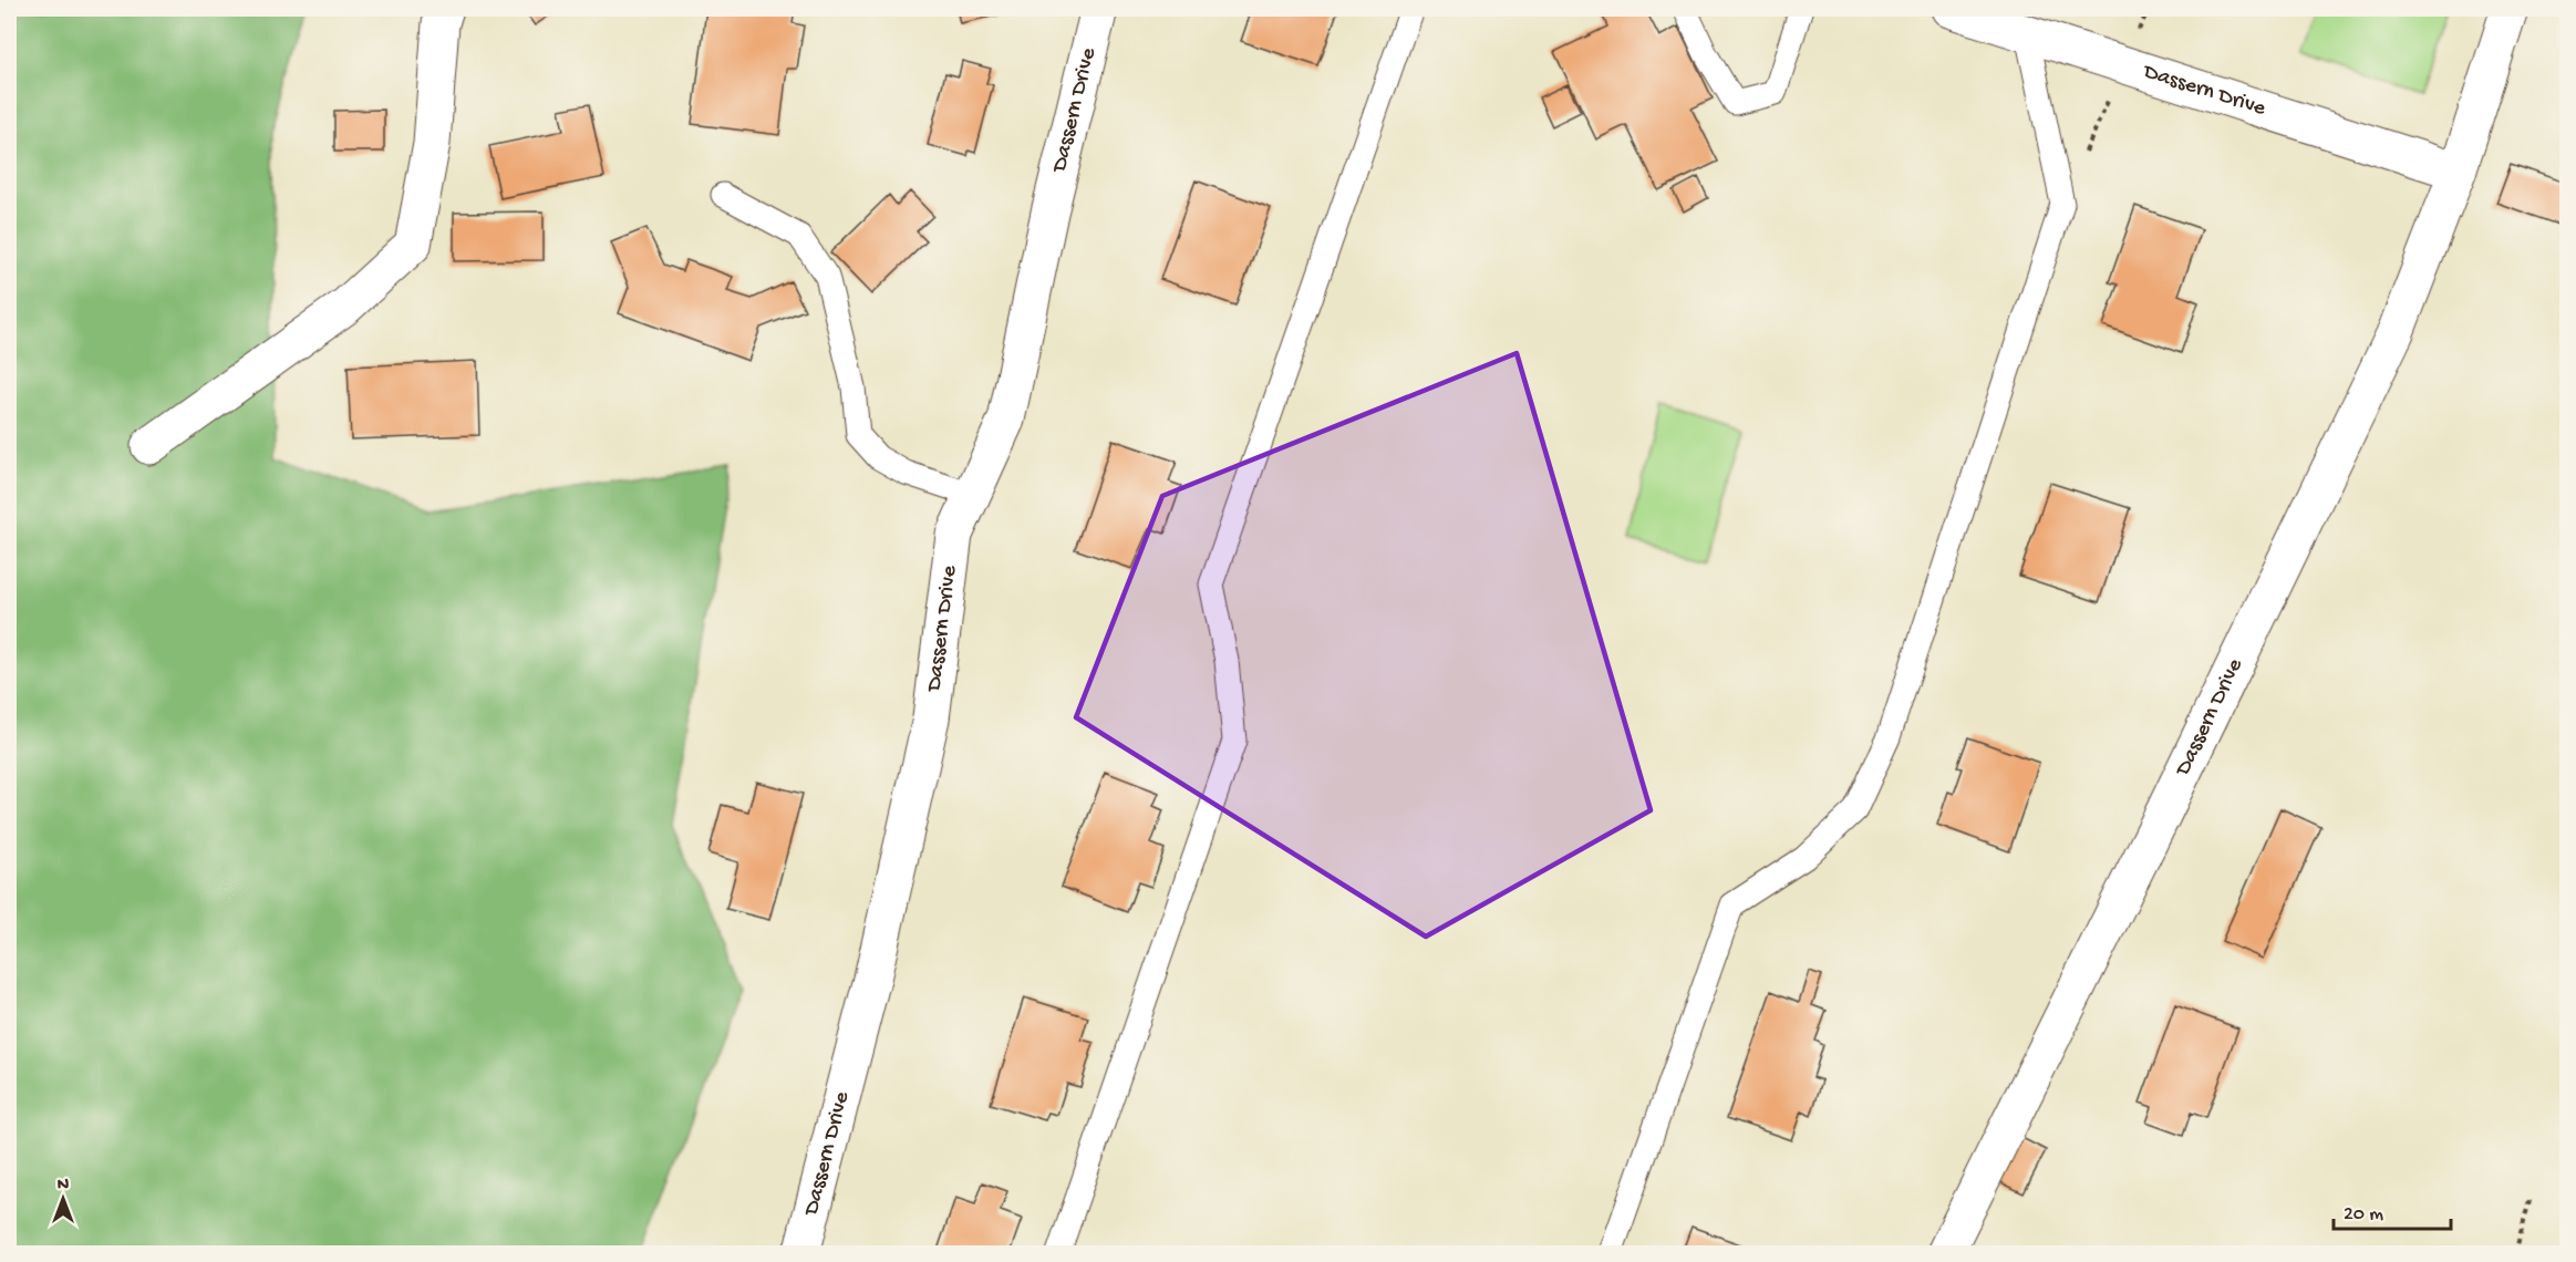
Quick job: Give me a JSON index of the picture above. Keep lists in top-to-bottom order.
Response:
{
  "streets": {
    "street": ["Dassern Drive"]
  },
  "scale_bar": "20 m",
  "north": "top"
}
